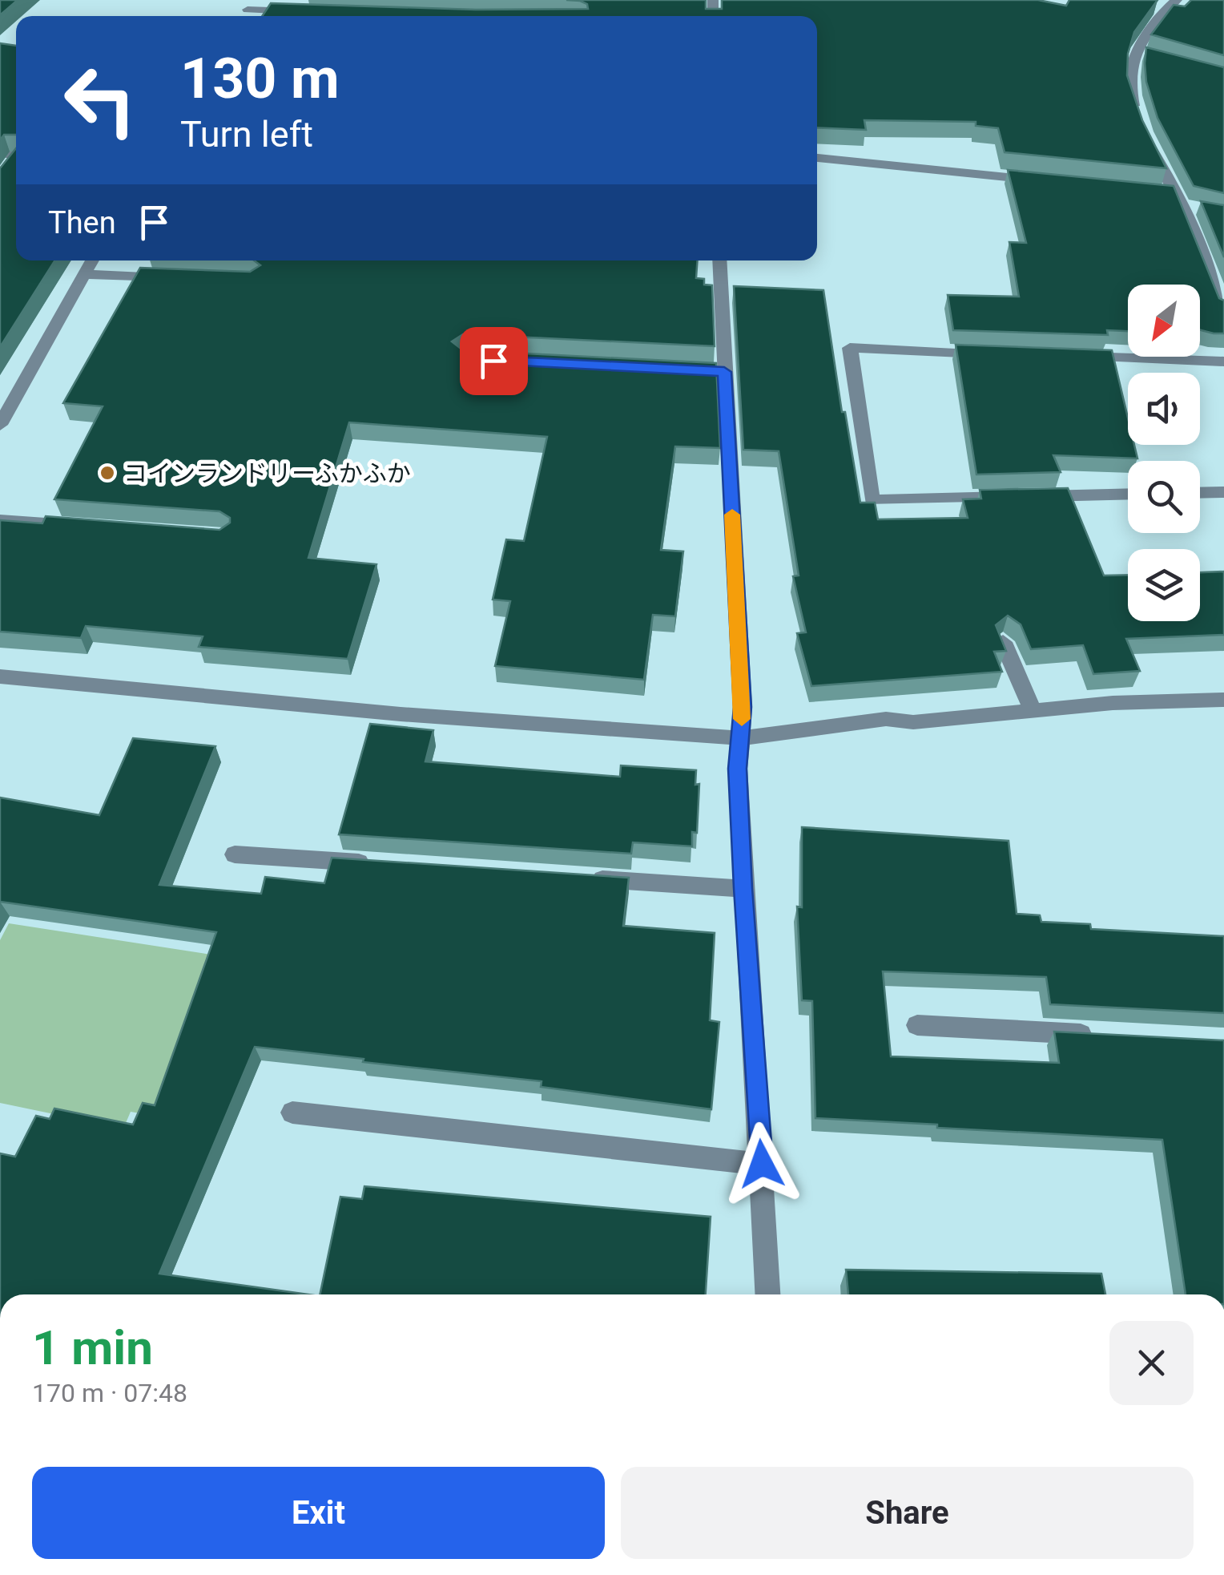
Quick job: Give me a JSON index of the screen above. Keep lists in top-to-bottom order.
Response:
{
  "places": ["コインランドリーふかふか"],
  "north": "bottom left",
  "page": {
    "turn": ["130 m", "Turn left"],
    "then": "Then",
    "heading": ["1 min", "170 m · 07:48"],
    "buttons": ["Exit", "Share"]
  }
}
